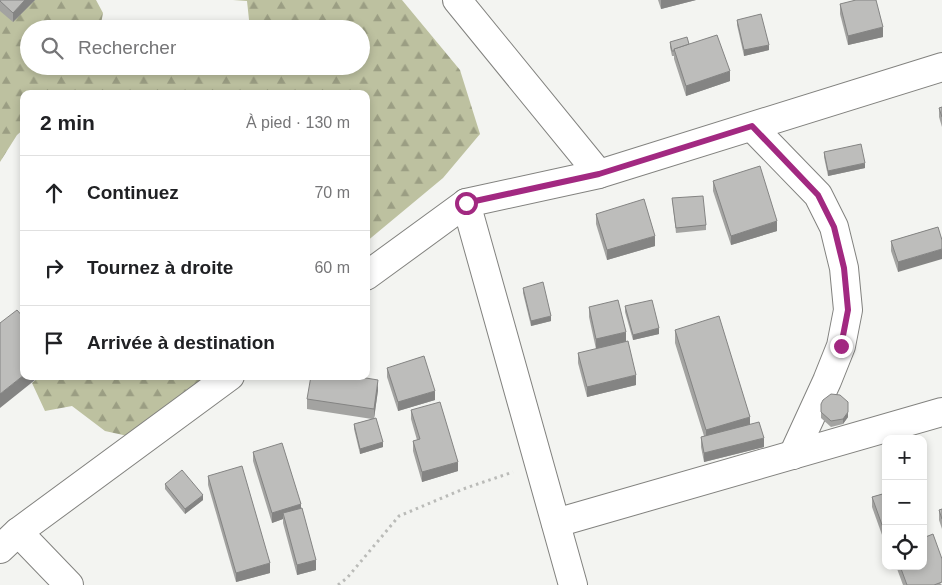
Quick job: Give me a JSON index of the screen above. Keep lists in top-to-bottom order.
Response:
{
  "page": {
    "search": "Rechercher",
    "heading": ["2 min", "À pied · 130 m"],
    "list": [
      ["Continuez", "70 m"],
      ["Tournez à droite", "60 m"],
      "Arrivée à destination"
    ],
    "map_buttons": ["+", "−"]
  }
}
